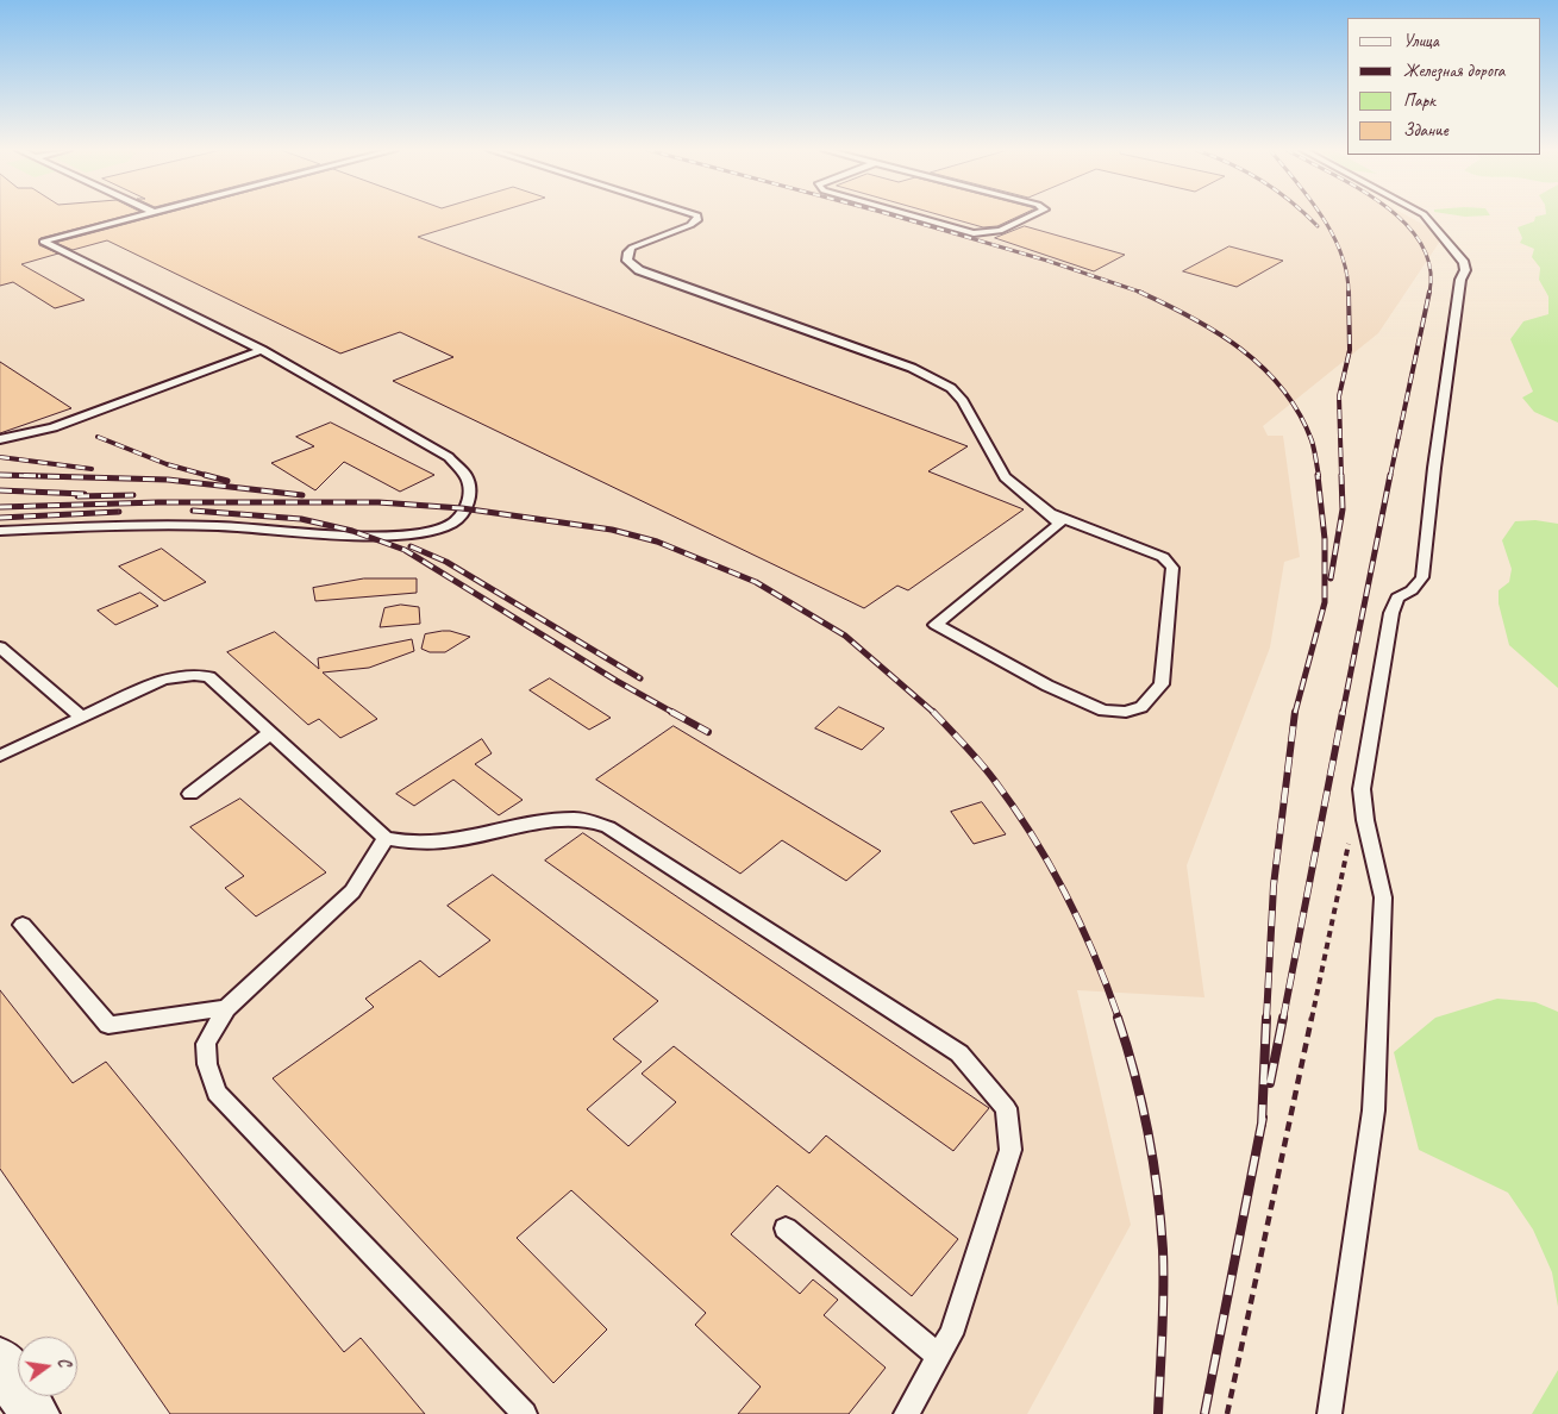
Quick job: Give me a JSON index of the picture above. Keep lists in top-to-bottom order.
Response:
{
  "legend": [
    "Улица",
    "Железная дорога",
    "Парк",
    "Здание"
  ],
  "north": "right"
}
